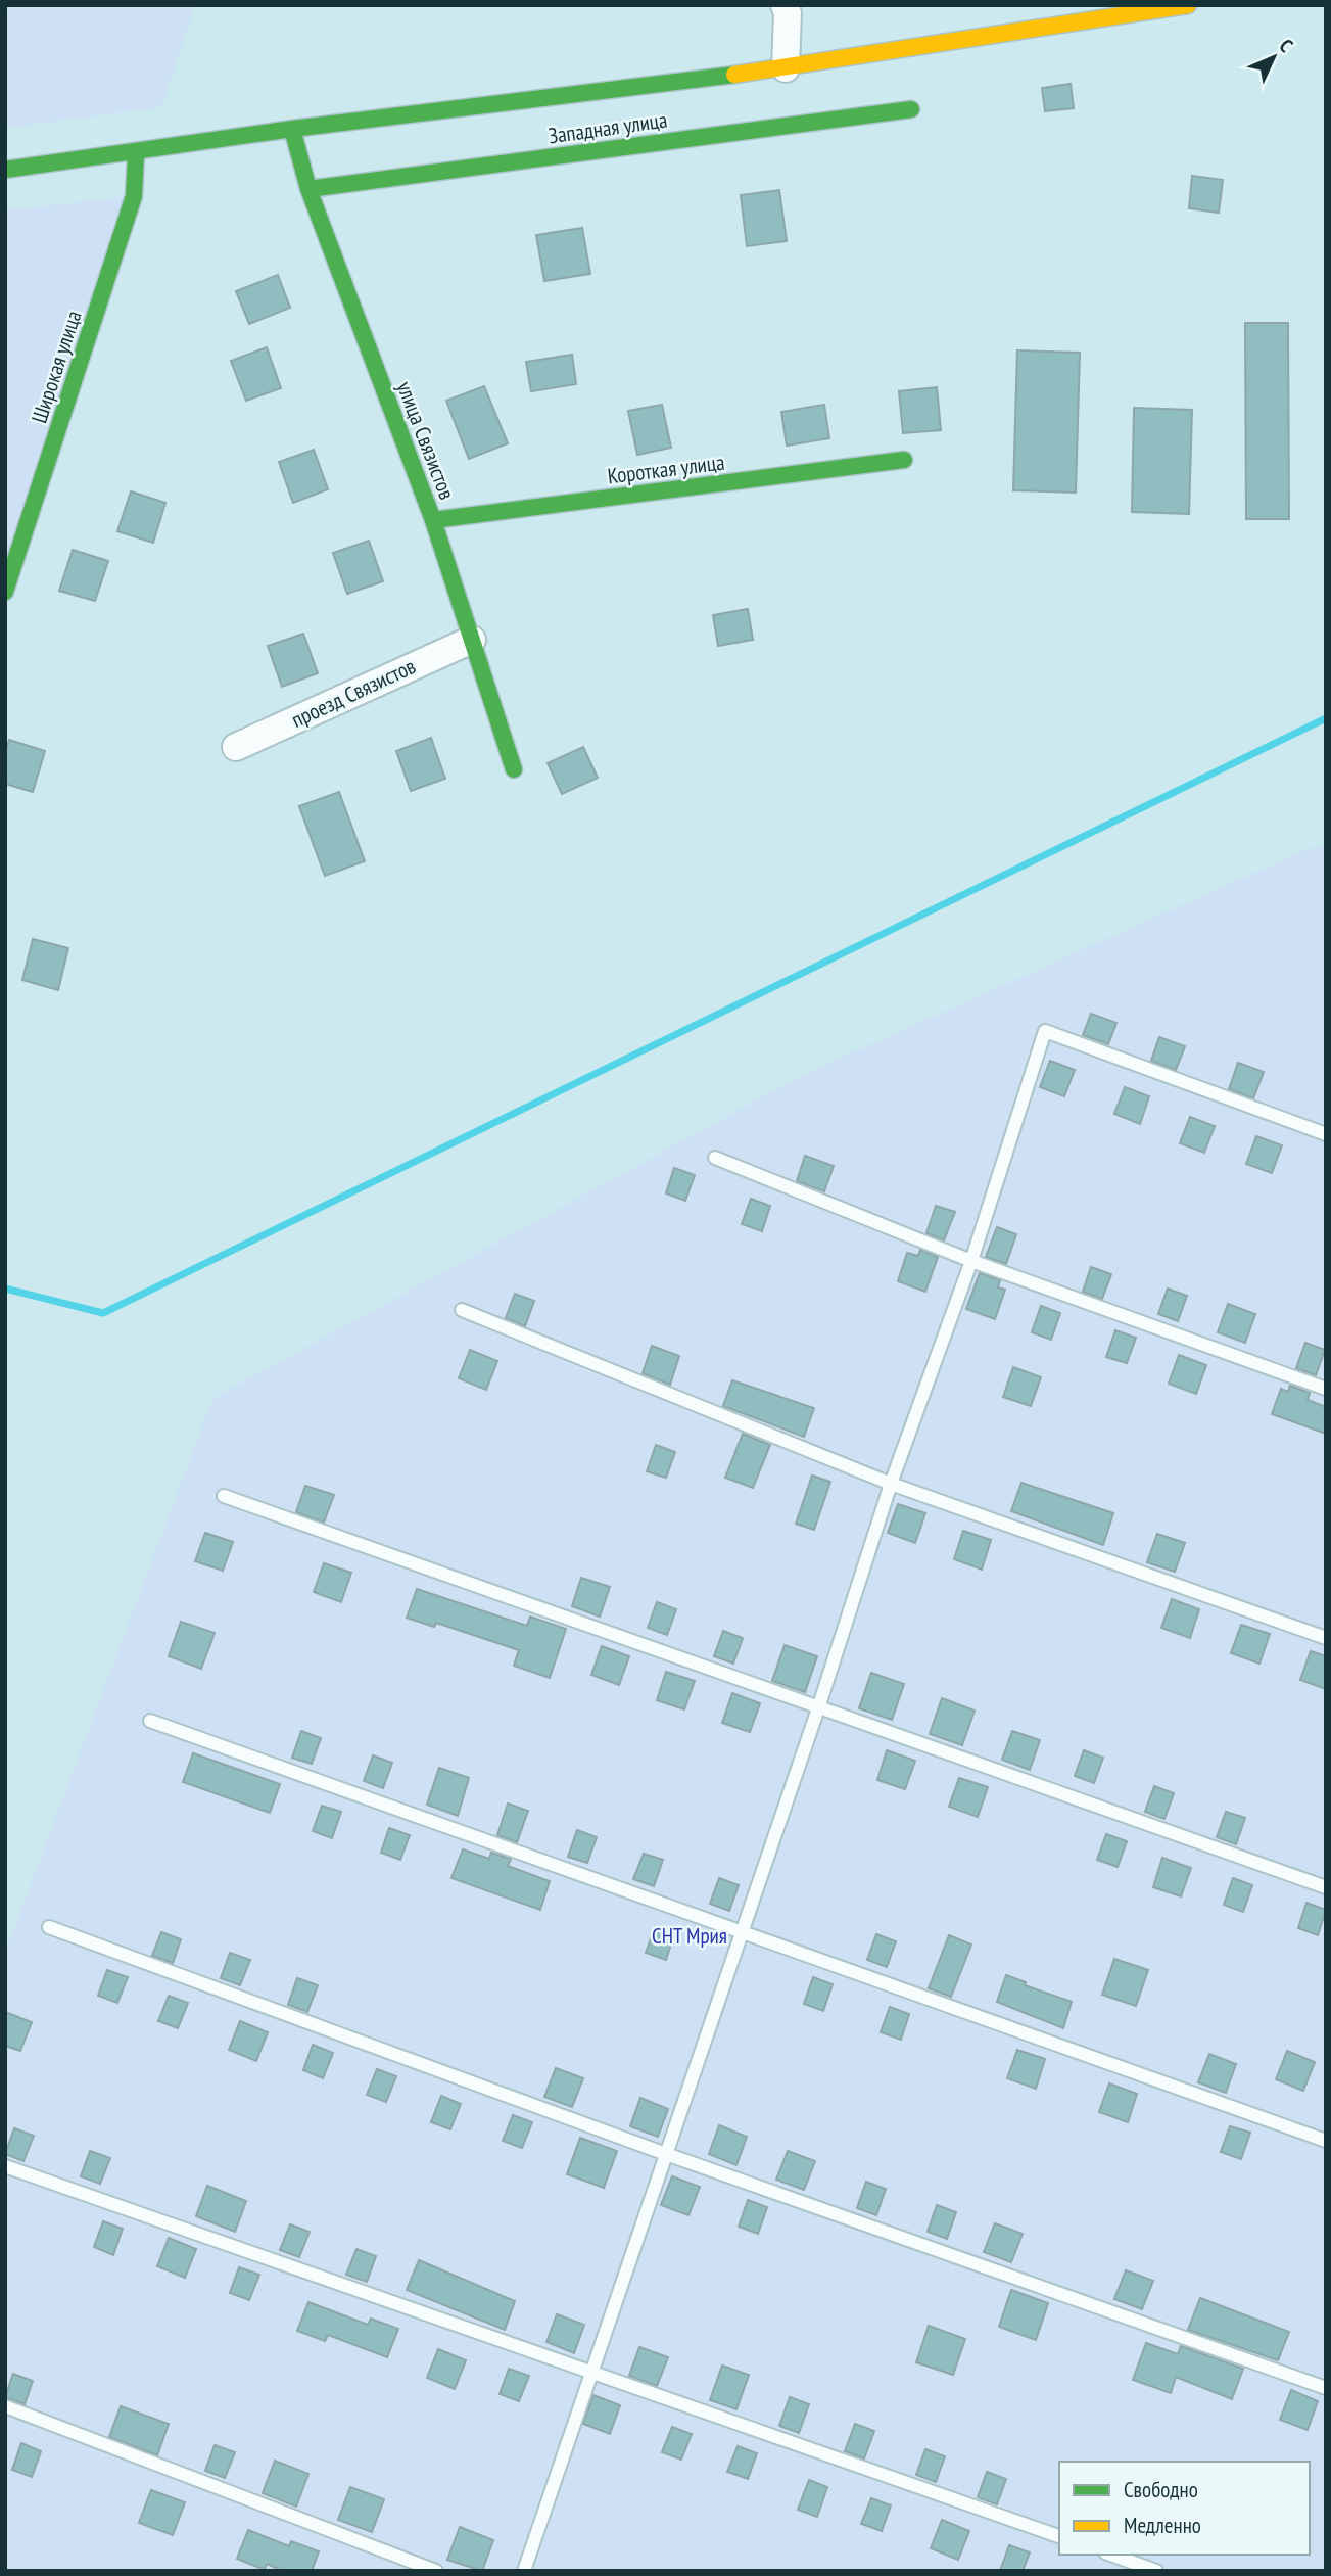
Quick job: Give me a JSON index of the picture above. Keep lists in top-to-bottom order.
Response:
{
  "streets": {
    "street": [
      "Западная улица",
      "Широкая улица",
      "улица Связистов",
      "Короткая улица",
      "проезд Связистов"
    ]
  },
  "crossings": [
    ["Западная улица", "улица Связистов"],
    ["улица Связистов", "Короткая улица"],
    ["улица Связистов", "проезд Связистов"]
  ],
  "parks": ["СНТ Мрия"],
  "legend": ["Свободно", "Медленно"],
  "north": "top right"
}
